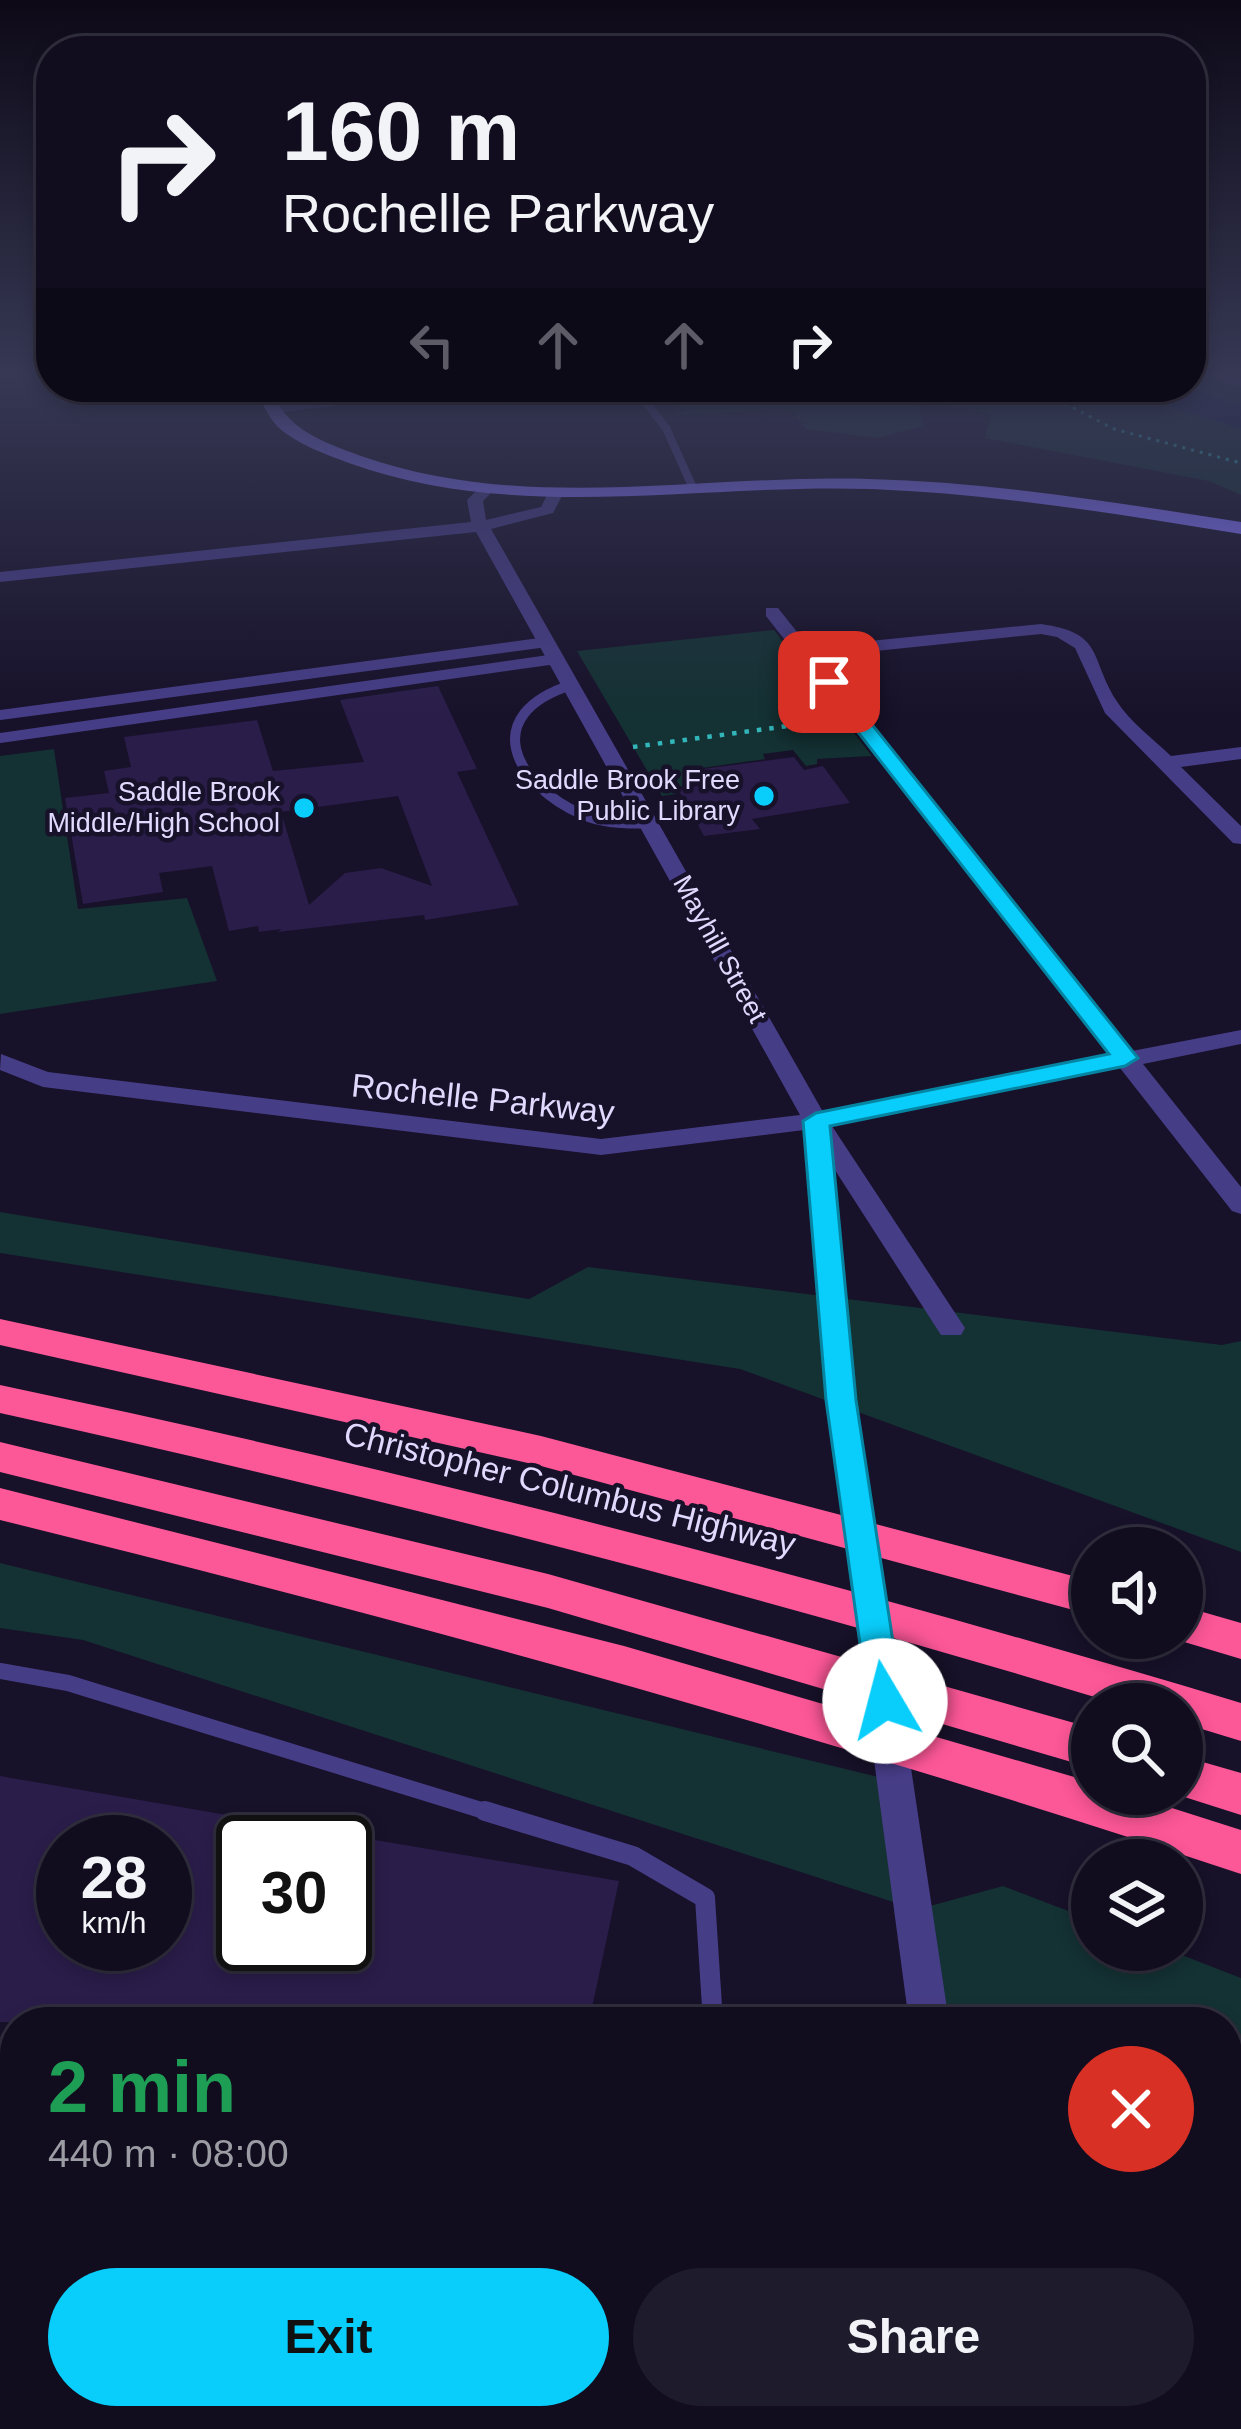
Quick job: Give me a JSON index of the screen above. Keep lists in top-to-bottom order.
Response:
{
  "streets": {
    "highway": ["Christopher Columbus Highway"],
    "street": ["Mayhill Street", "Rochelle Parkway"]
  },
  "crossings": [
    ["Mayhill Street", "Rochelle Parkway"]
  ],
  "places": ["Saddle Brook Free Public Library", "Saddle Brook Middle/High School"],
  "page": {
    "turn": ["160 m", "Rochelle Parkway"],
    "speed": "28 km/h",
    "limit": "30",
    "heading": ["2 min", "440 m · 08:00"],
    "buttons": ["Exit", "Share"]
  }
}
